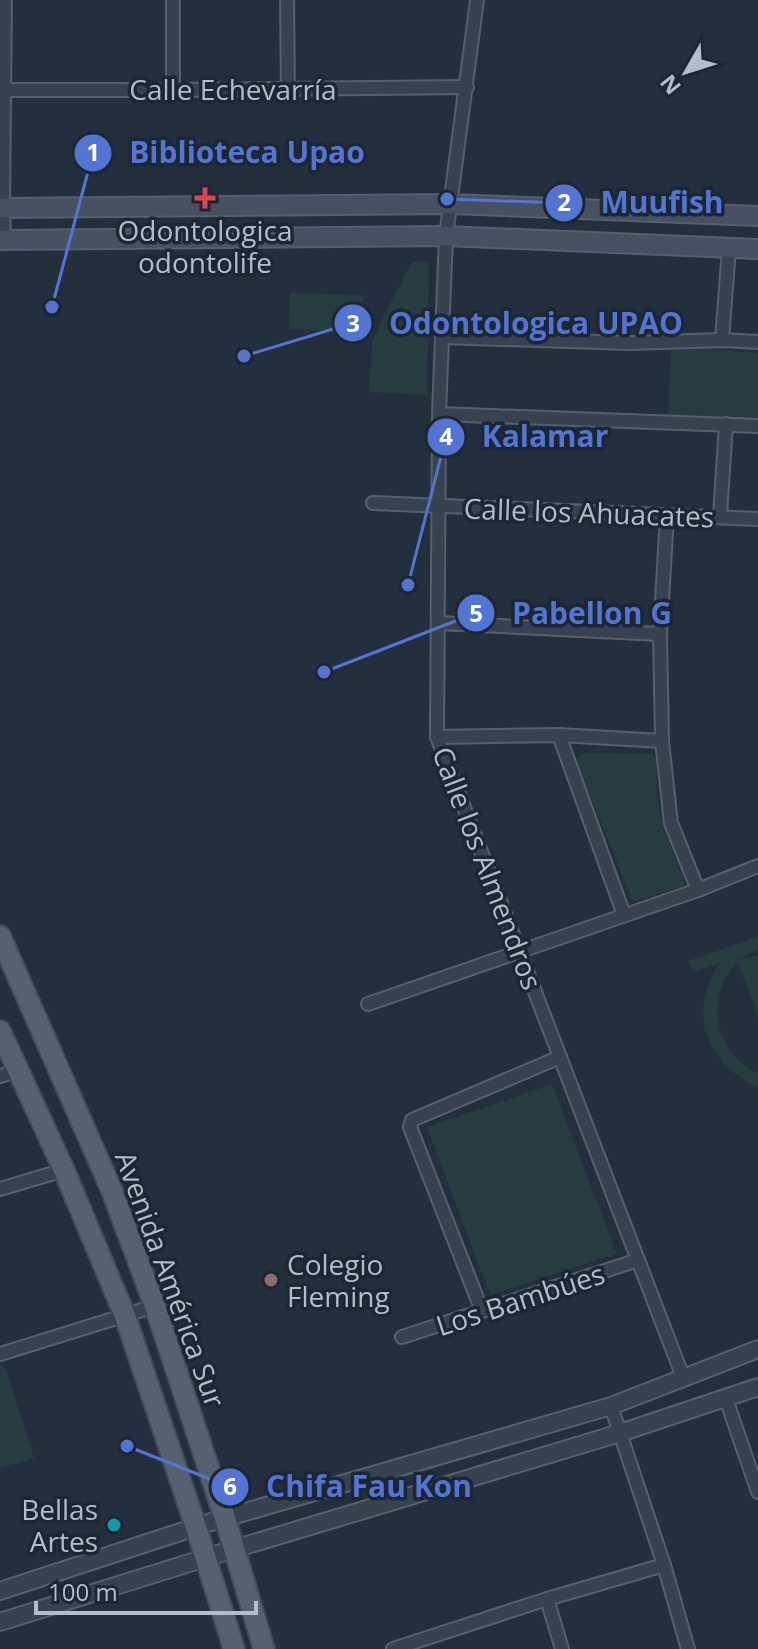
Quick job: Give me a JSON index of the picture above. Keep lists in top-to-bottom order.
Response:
{
  "streets": {
    "main road": ["Avenida América Sur"],
    "street": [
      "Calle Echevarría",
      "Calle los Ahuacates",
      "Calle los Almendros",
      "Los Bambúes"
    ]
  },
  "crossings": [
    ["Calle Echevarría", "Calle los Almendros"],
    ["Calle los Ahuacates", "Calle los Almendros"],
    ["Calle los Almendros", "Los Bambúes"]
  ],
  "places": {
    "health": ["Odontologica odontolife"],
    "other": [
      "Muufish",
      "Biblioteca Upao",
      "Odontologica UPAO",
      "Kalamar",
      "Pabellon G",
      "Colegio Fleming",
      "Chifa Fau Kon",
      "Bellas Artes"
    ]
  },
  "scale_bar": "100 m",
  "north": "bottom left"
}
